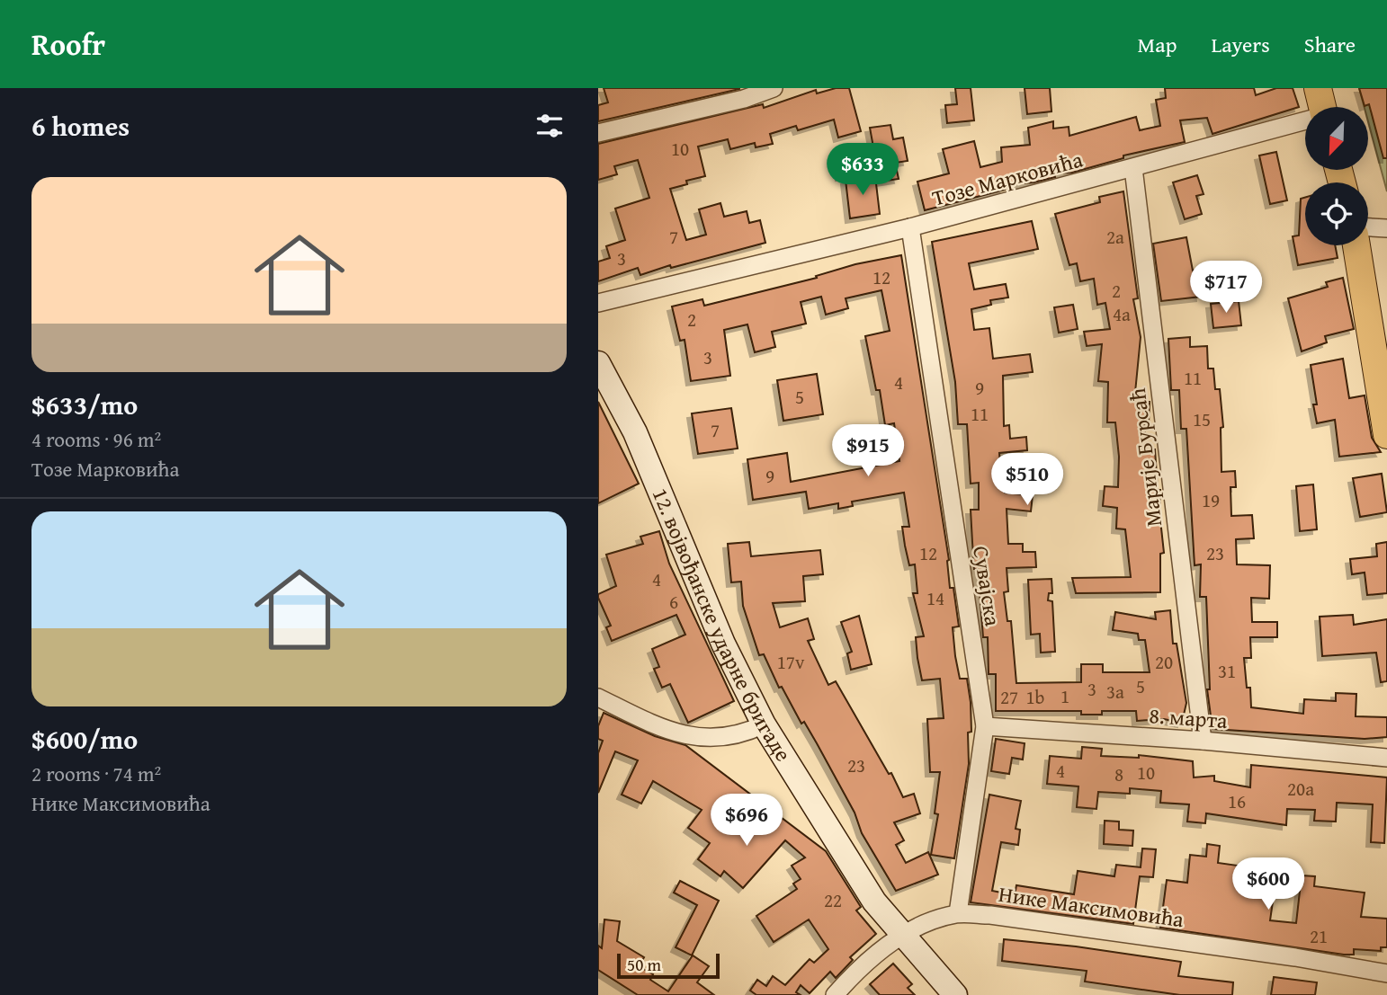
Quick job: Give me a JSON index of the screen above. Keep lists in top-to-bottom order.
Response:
{
  "streets": {
    "main road": ["12. војвођанске ударне бригаде"],
    "street": [
      "Тозе Марковића",
      "Марије Бурсаћ",
      "Сувајска",
      "8. марта",
      "Нике Максимовића"
    ]
  },
  "crossings": [
    ["Тозе Марковића", "Марије Бурсаћ"],
    ["Тозе Марковића", "Сувајска"],
    ["Марије Бурсаћ", "8. марта"],
    ["Сувајска", "8. марта"],
    ["Сувајска", "Нике Максимовића"],
    ["12. војвођанске ударне бригаде", "Нике Максимовића"]
  ],
  "house_numbers": [
    "10",
    "7",
    "2a",
    "3",
    "12",
    "2",
    "4a",
    "2",
    "3",
    "11",
    "4",
    "9",
    "5",
    "11",
    "15",
    "7",
    "9",
    "19",
    "12",
    "23",
    "4",
    "14",
    "6",
    "17v",
    "20",
    "31",
    "5",
    "3",
    "3a",
    "1",
    "27",
    "1b",
    "23",
    "4",
    "10",
    "8",
    "20a",
    "16",
    "22",
    "21"
  ],
  "scale_bar": "50 m",
  "north": "bottom left",
  "page": {
    "header": "Roofr",
    "nav": ["Map", "Layers", "Share"],
    "heading": "6 homes",
    "price": [
      "$633",
      "$717",
      "$915",
      "$510",
      "$696",
      "$600"
    ],
    "list": [
      {
        "name": "$633/mo",
        "note": "4 rooms · 96 m² · Тозе Марковића"
      },
      {
        "name": "$600/mo",
        "note": "2 rooms · 74 m² · Нике Максимовића"
      }
    ],
    "scale": "50 m"
  }
}
